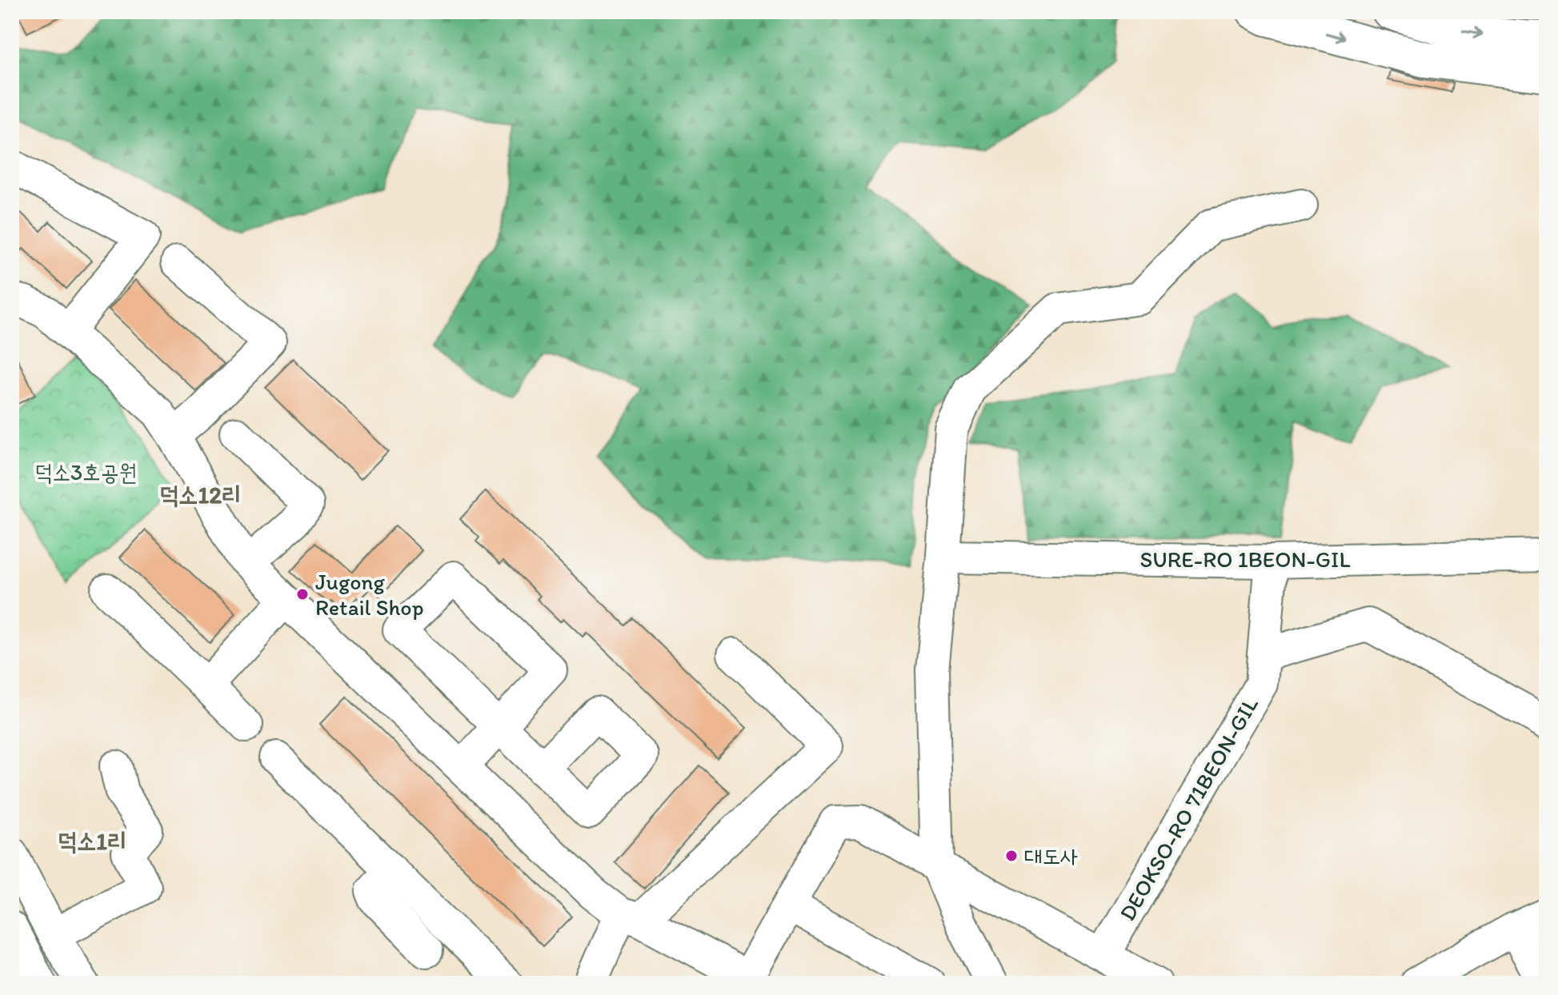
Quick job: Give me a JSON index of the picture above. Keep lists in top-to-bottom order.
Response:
{
  "streets": {
    "street": ["SURE-RO 1BEON-GIL", "DEOKSO-RO 71BEON-GIL"]
  },
  "crossings": [
    ["SURE-RO 1BEON-GIL", "DEOKSO-RO 71BEON-GIL"]
  ],
  "districts": ["덕소12리", "덕소1리"],
  "parks": ["덕소3호공원"],
  "places": ["Jugong Retail Shop", "대도사"]
}
